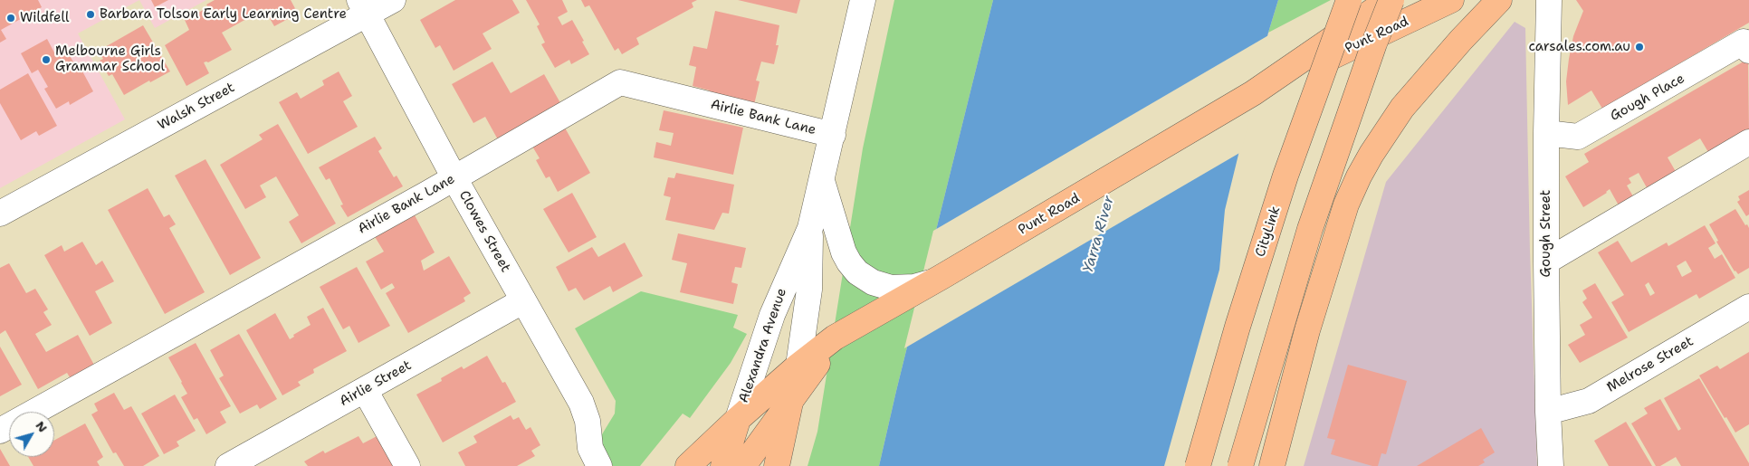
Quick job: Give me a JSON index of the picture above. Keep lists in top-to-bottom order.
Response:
{
  "streets": {
    "main road": ["Punt Road", "CityLink", "Alexandra Avenue"],
    "street": [
      "Gough Place",
      "Walsh Street",
      "Airlie Bank Lane",
      "Clowes Street",
      "Gough Street",
      "Melrose Street",
      "Airlie Street"
    ]
  },
  "crossings": [
    ["Punt Road", "Alexandra Avenue"],
    ["Gough Place", "Gough Street"],
    ["Walsh Street", "Clowes Street"],
    ["Airlie Bank Lane", "Clowes Street"],
    ["Airlie Bank Lane", "Alexandra Avenue"],
    ["Clowes Street", "Airlie Street"],
    ["Gough Street", "Melrose Street"]
  ],
  "water": ["Yarra River"],
  "places": [
    "Barbara Tolson Early Learning Centre",
    "Wildfell",
    "carsales.com.au",
    "Melbourne Girls Grammar School"
  ],
  "north": "top right"
}
